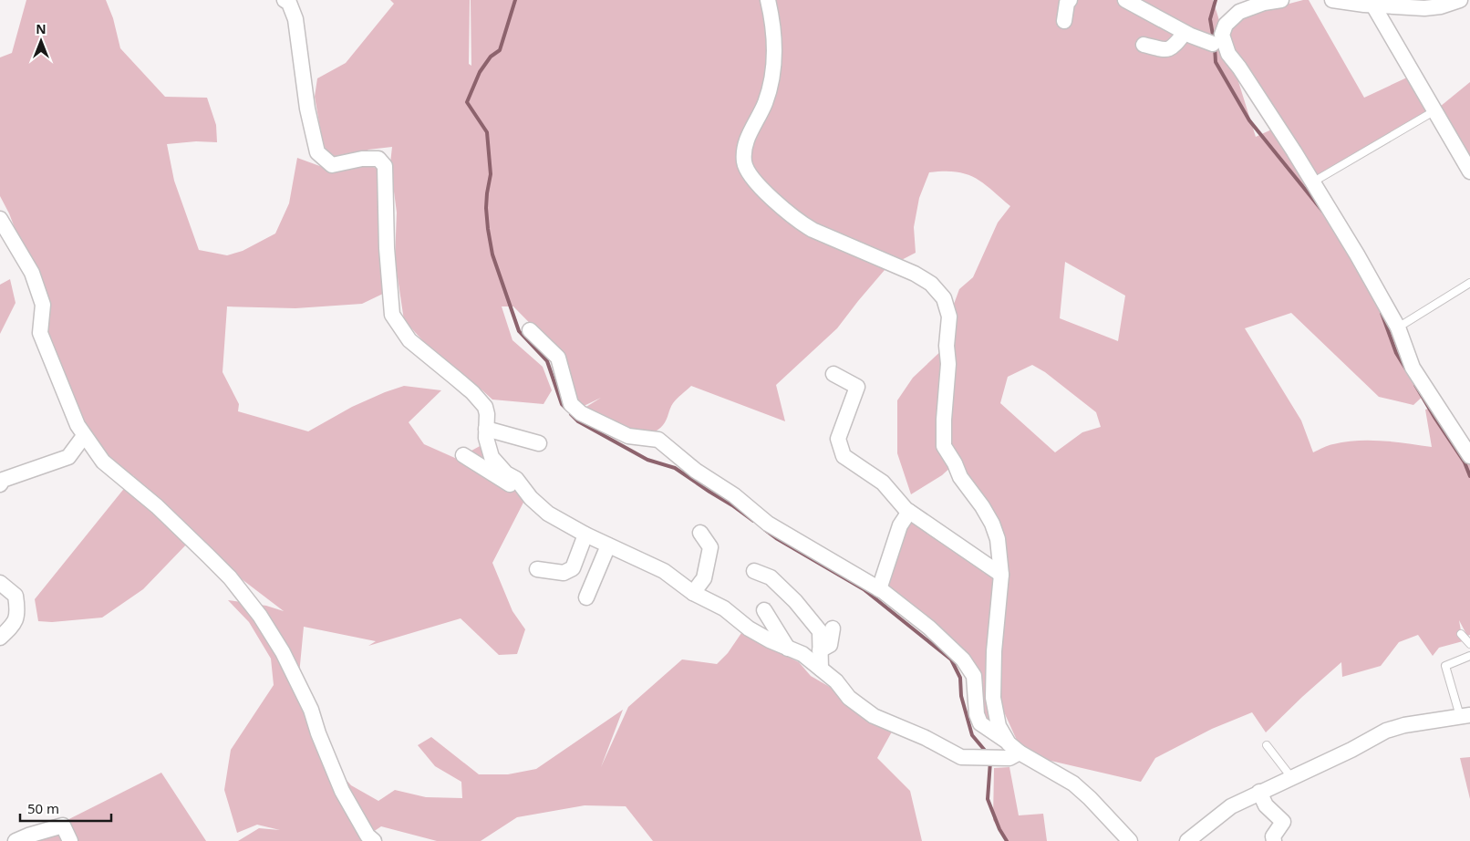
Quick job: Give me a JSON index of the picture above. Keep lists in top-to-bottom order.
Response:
{
  "scale_bar": "50 m",
  "north": "top"
}
